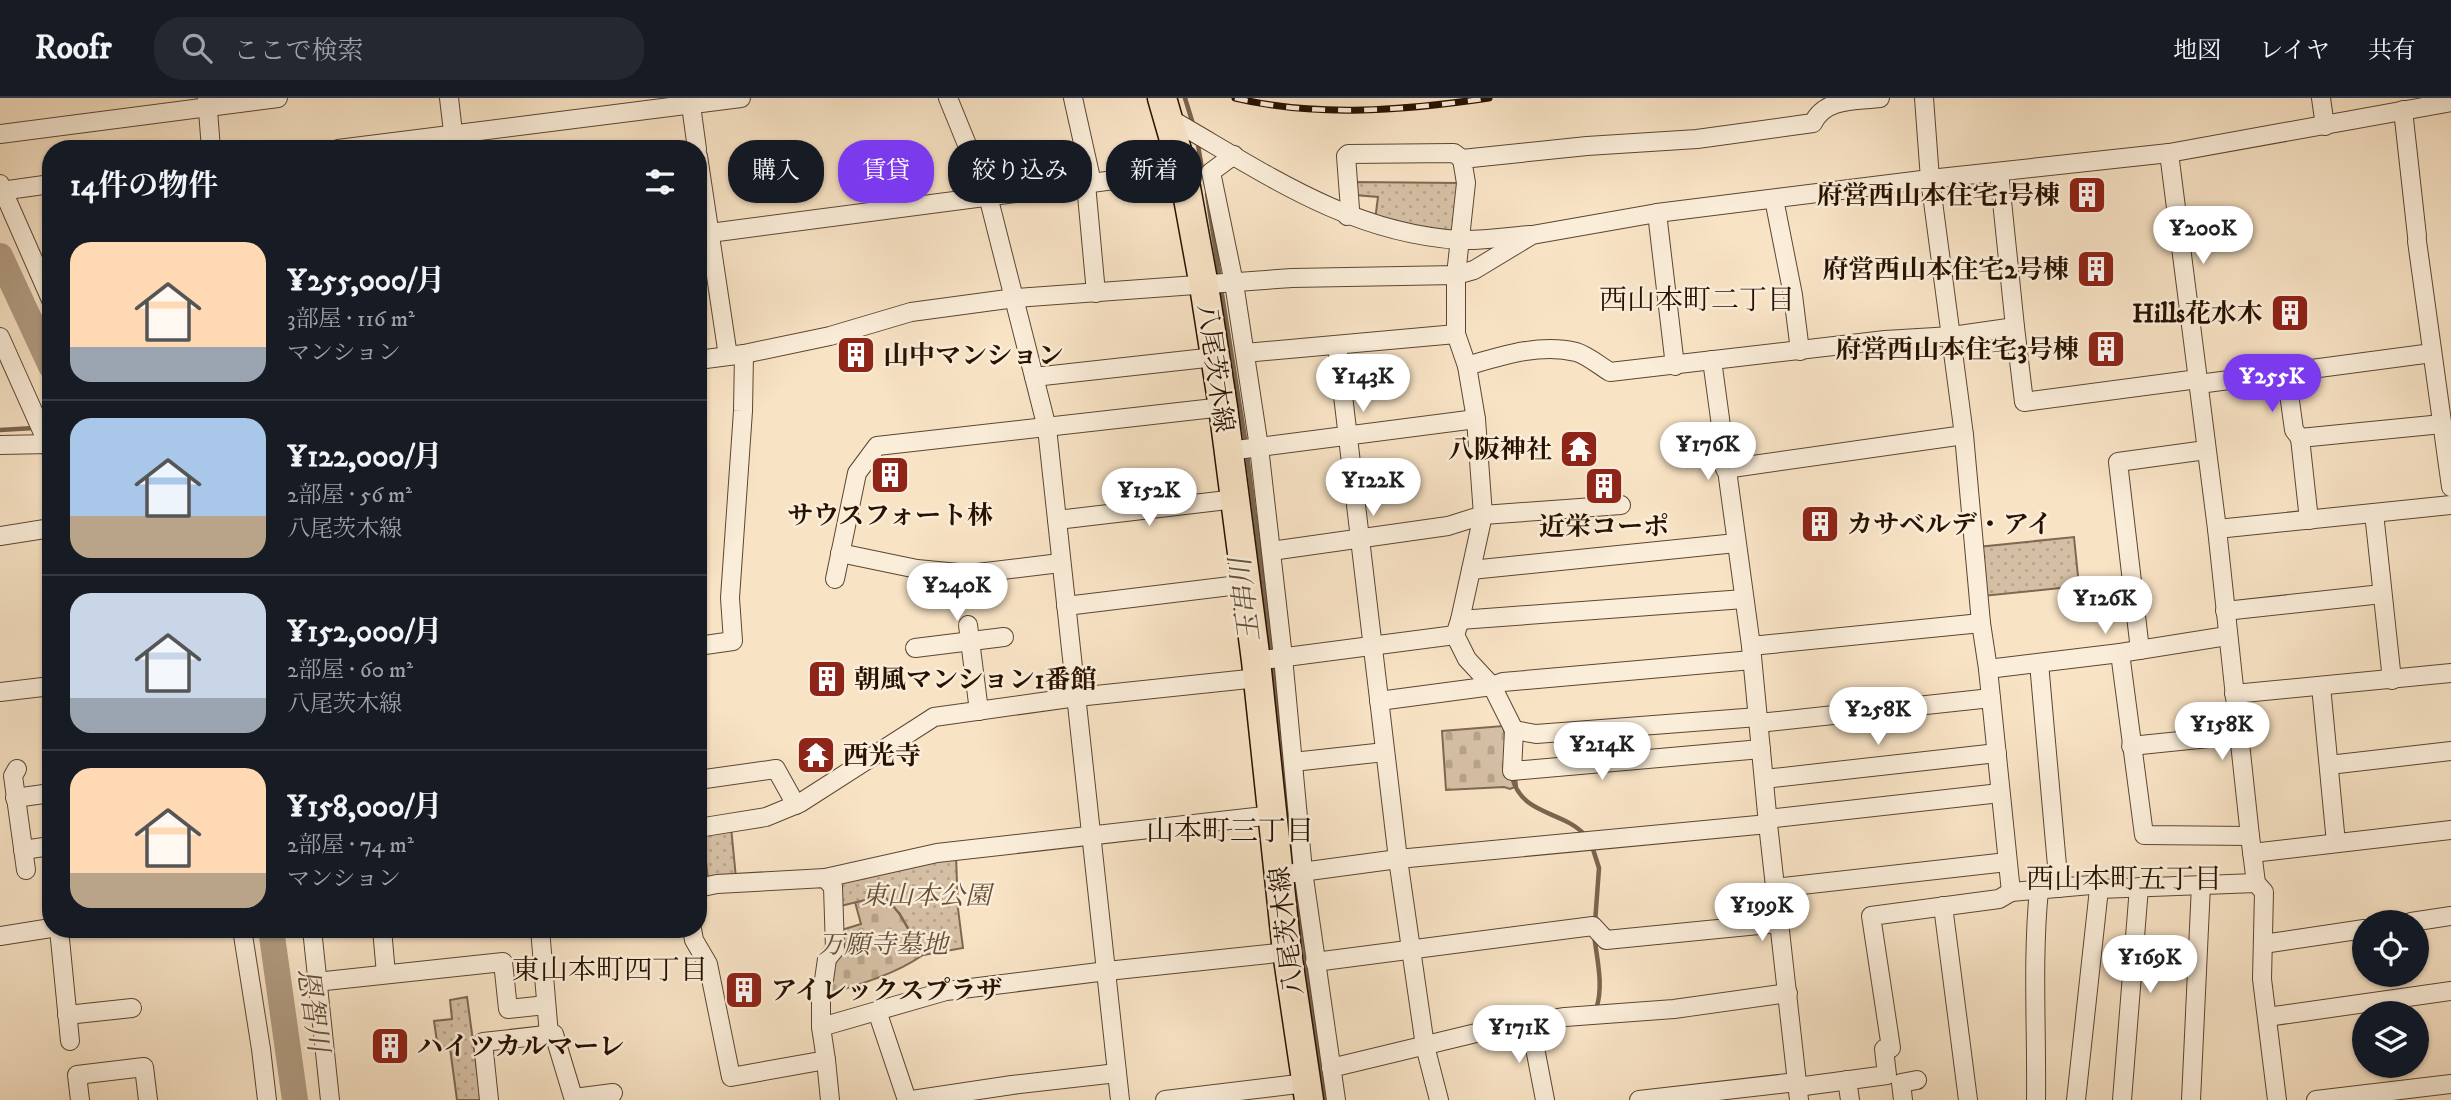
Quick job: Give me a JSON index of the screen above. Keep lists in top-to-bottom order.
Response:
{
  "streets": {
    "main road": ["八尾茨木線"]
  },
  "districts": [
    "西山本町二丁目",
    "山本町三丁目",
    "西山本町五丁目",
    "東山本町四丁目"
  ],
  "water": ["玉串川", "恩智川"],
  "parks": ["東山本公園", "万願寺墓地"],
  "places": {
    "building": [
      "府営西山本住宅1号棟",
      "府営西山本住宅2号棟",
      "Hills花水木",
      "府営西山本住宅3号棟",
      "山中マンション",
      "サウスフォート林",
      "近栄コーポ",
      "カサベルデ・アイ",
      "朝風マンション1番館",
      "アイレックスプラザ",
      "ハイツカルマーレ"
    ],
    "temple": ["八阪神社", "西光寺"]
  },
  "page": {
    "header": "Roofr",
    "search": "ここで検索",
    "nav": ["地図", "レイヤ", "共有"],
    "chip": [
      "購入",
      "賃貸",
      "絞り込み",
      "新着"
    ],
    "heading": "14件の物件",
    "price": [
      "¥200K",
      "¥143K",
      "¥255K",
      "¥176K",
      "¥122K",
      "¥152K",
      "¥240K",
      "¥126K",
      "¥258K",
      "¥158K",
      "¥214K",
      "¥199K",
      "¥169K",
      "¥171K"
    ],
    "list": [
      {
        "name": "¥255,000/月",
        "note": "3部屋 · 116 m² · マンション"
      },
      {
        "name": "¥122,000/月",
        "note": "2部屋 · 56 m² · 八尾茨木線"
      },
      {
        "name": "¥152,000/月",
        "note": "2部屋 · 60 m² · 八尾茨木線"
      },
      {
        "name": "¥158,000/月",
        "note": "2部屋 · 74 m² · マンション"
      }
    ]
  }
}
